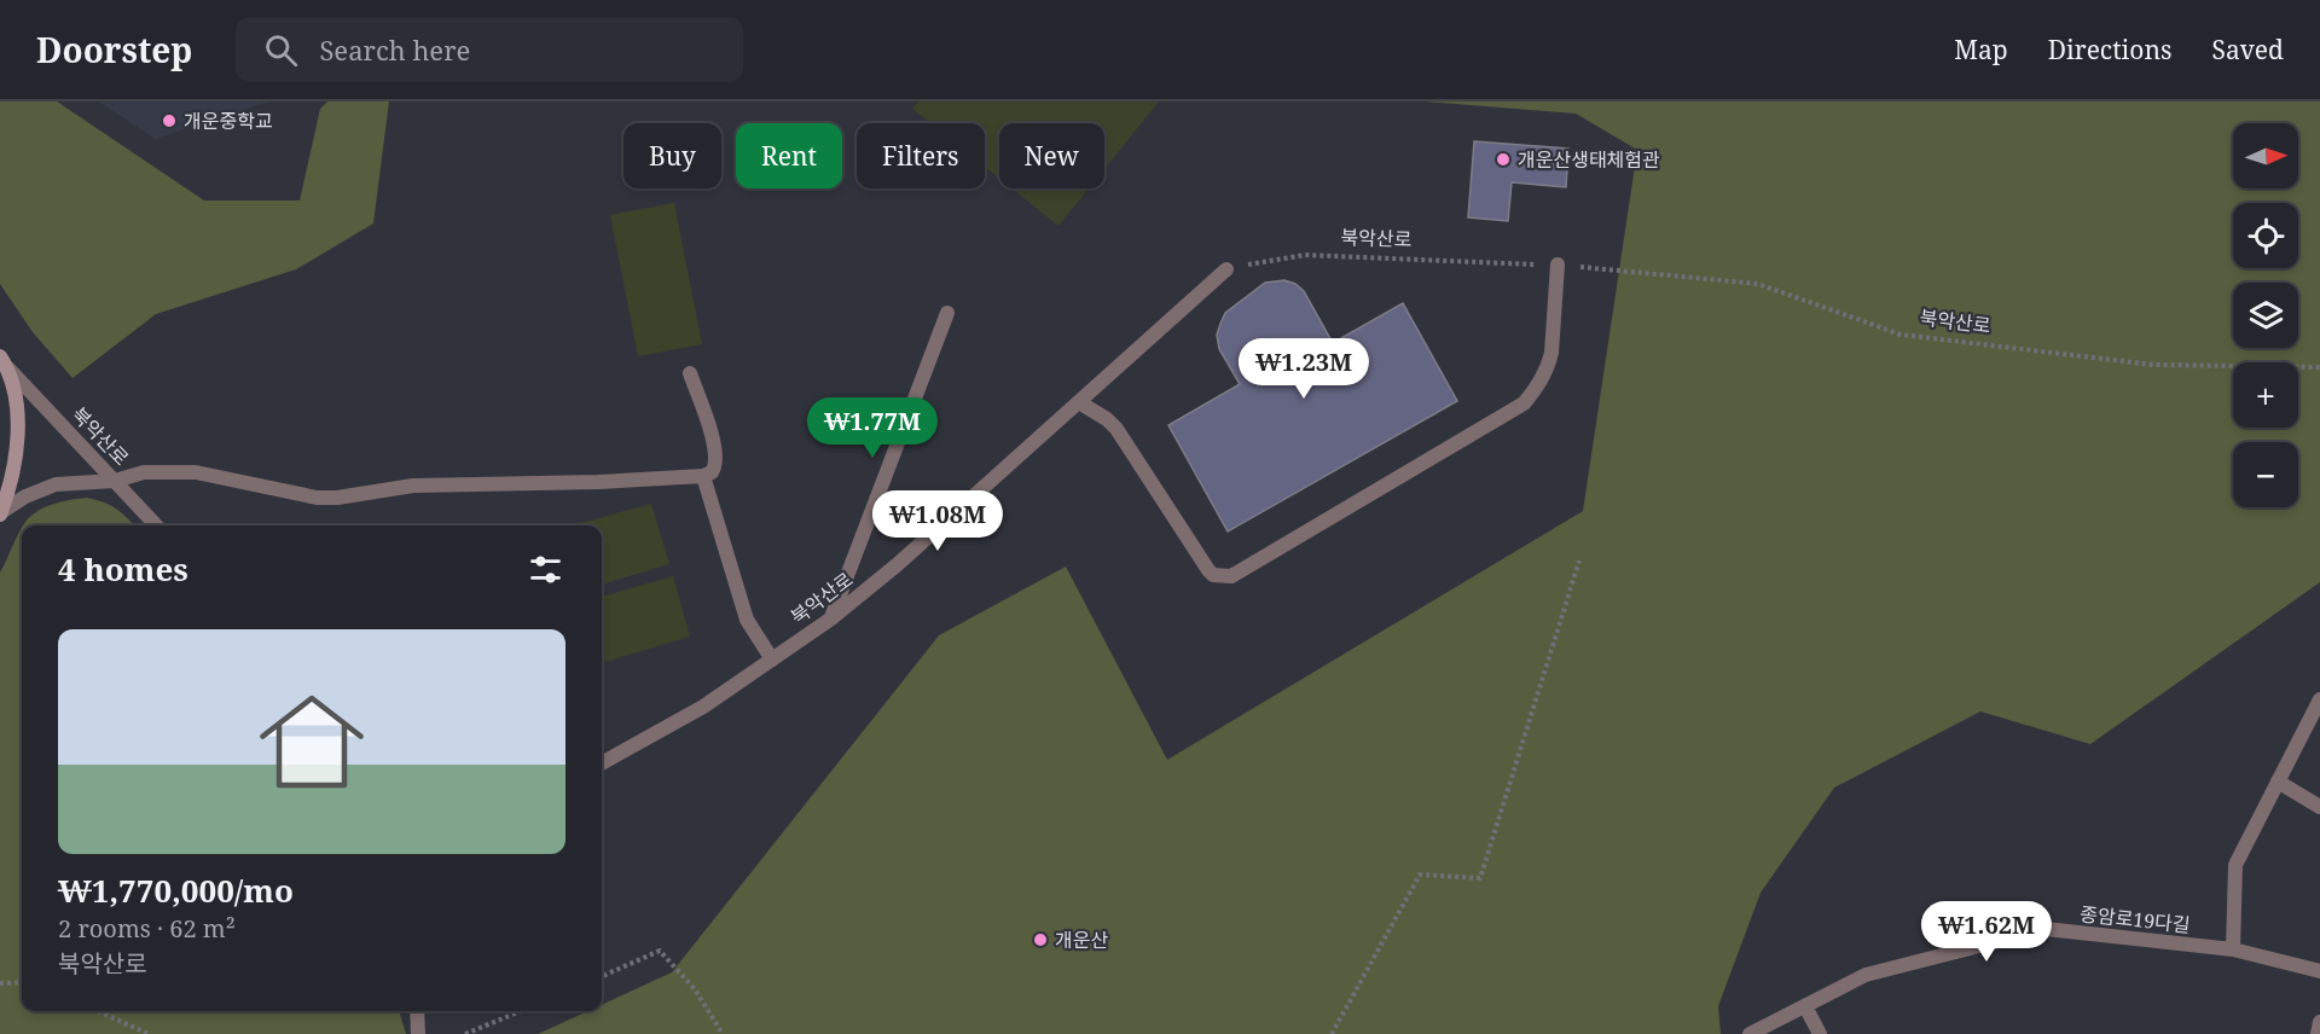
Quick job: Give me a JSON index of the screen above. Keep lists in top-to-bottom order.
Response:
{
  "streets": {
    "street": ["북악산로", "종암로19다길"]
  },
  "places": ["개운중학교", "개운산생태체험관", "개운산"],
  "north": "right",
  "page": {
    "header": "Doorstep",
    "search": "Search here",
    "nav": ["Map", "Directions", "Saved"],
    "map_buttons": ["+", "−"],
    "chip": [
      "Buy",
      "Rent",
      "Filters",
      "New"
    ],
    "price": [
      "₩1.23M",
      "₩1.77M",
      "₩1.08M",
      "₩1.62M"
    ],
    "heading": "4 homes",
    "list": [
      {
        "name": "₩1,770,000/mo",
        "note": "2 rooms · 62 m² · 북악산로"
      }
    ]
  }
}
